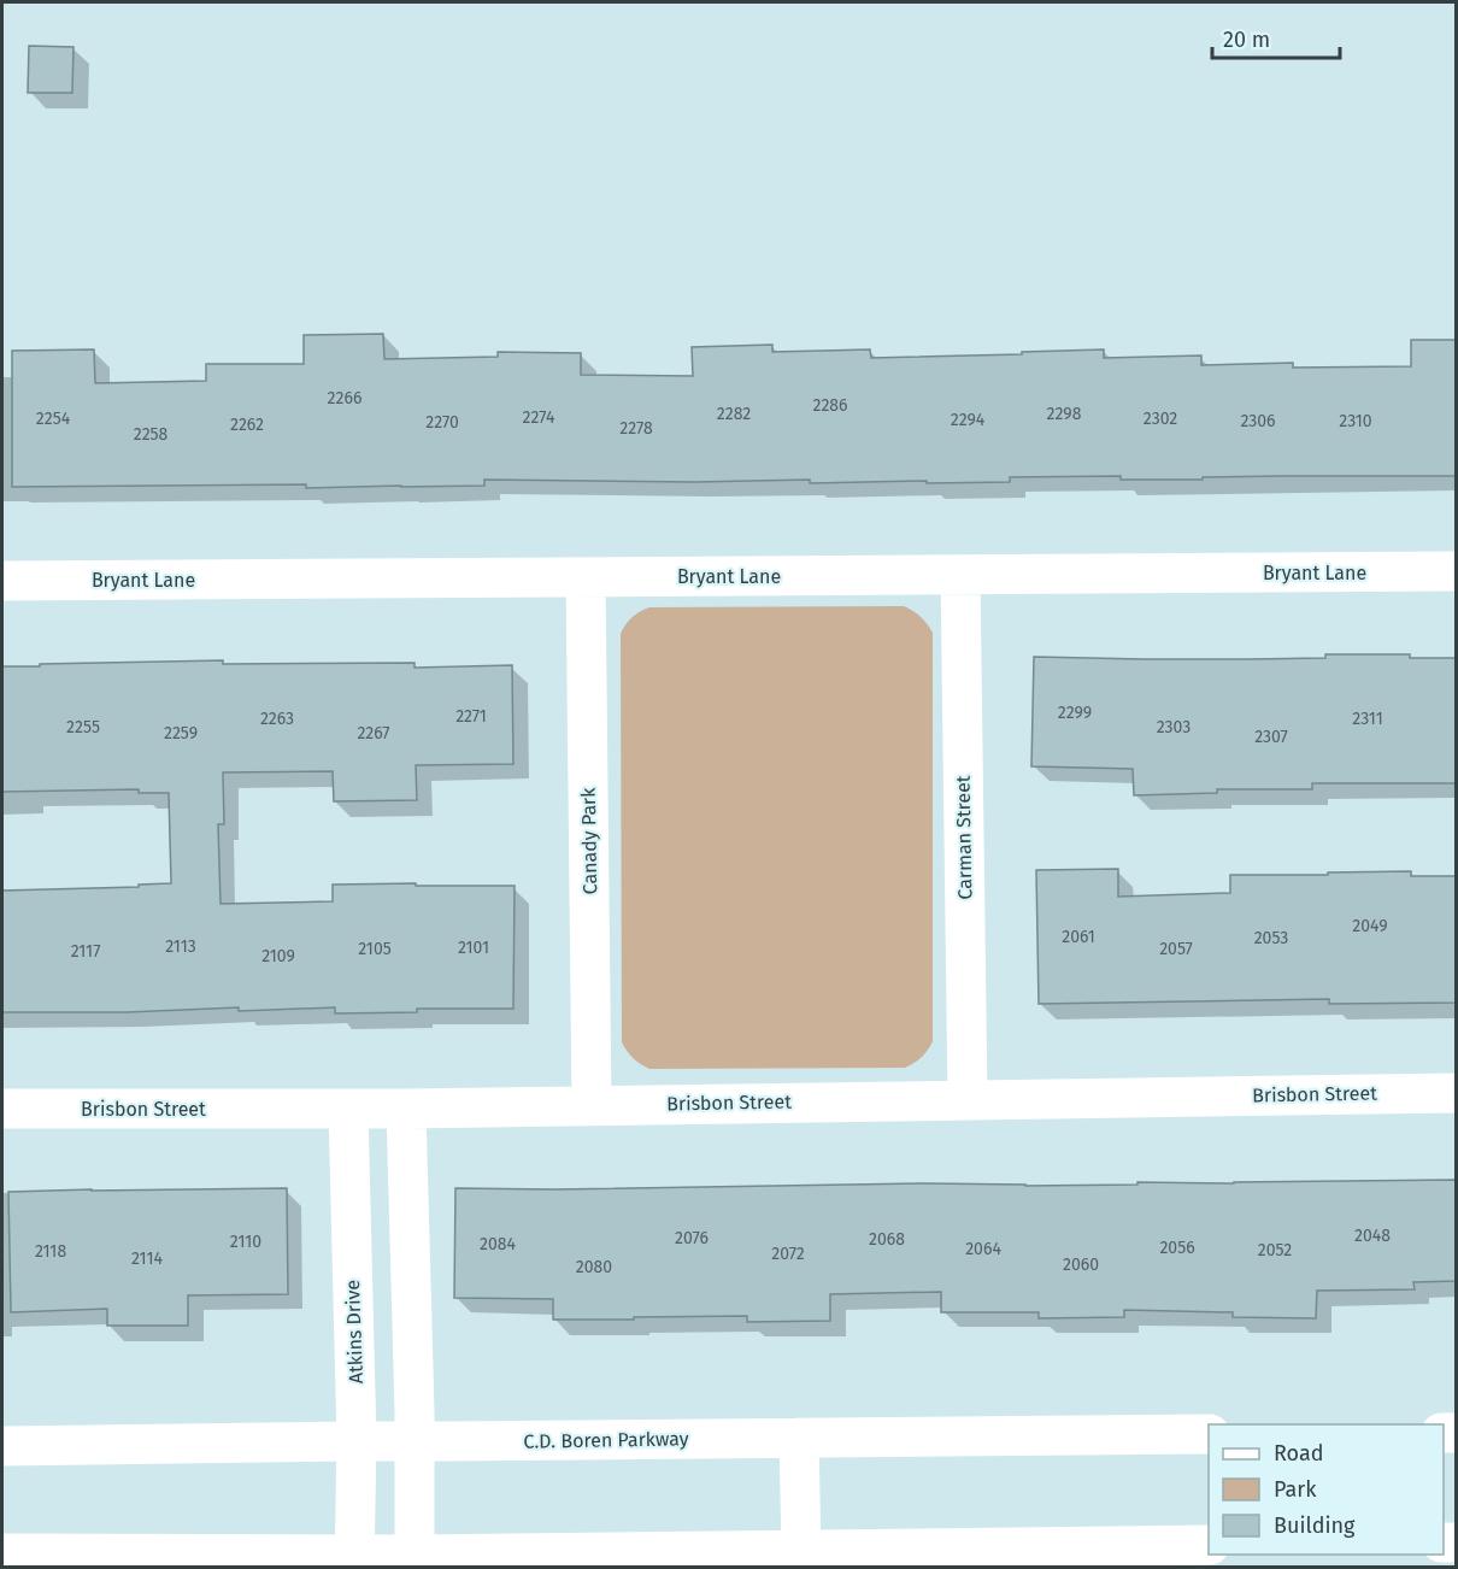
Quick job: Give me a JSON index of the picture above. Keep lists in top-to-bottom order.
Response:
{
  "streets": {
    "street": [
      "Bryant Lane",
      "Carman Street",
      "Canady Park",
      "Brisbon Street",
      "Atkins Drive",
      "C.D. Boren Parkway"
    ]
  },
  "crossings": [
    ["Bryant Lane", "Carman Street"],
    ["Bryant Lane", "Canady Park"],
    ["Carman Street", "Brisbon Street"],
    ["Canady Park", "Brisbon Street"],
    ["Brisbon Street", "Atkins Drive"],
    ["Atkins Drive", "C.D. Boren Parkway"]
  ],
  "house_numbers": [
    "2266",
    "2286",
    "2282",
    "2298",
    "2274",
    "2254",
    "2302",
    "2294",
    "2306",
    "2310",
    "2270",
    "2262",
    "2278",
    "2258",
    "2299",
    "2271",
    "2263",
    "2311",
    "2255",
    "2303",
    "2259",
    "2267",
    "2307",
    "2049",
    "2061",
    "2053",
    "2113",
    "2101",
    "2105",
    "2057",
    "2117",
    "2109",
    "2048",
    "2076",
    "2068",
    "2110",
    "2084",
    "2056",
    "2064",
    "2052",
    "2118",
    "2072",
    "2114",
    "2060",
    "2080"
  ],
  "legend": ["Road", "Park", "Building"],
  "scale_bar": "20 m"
}
